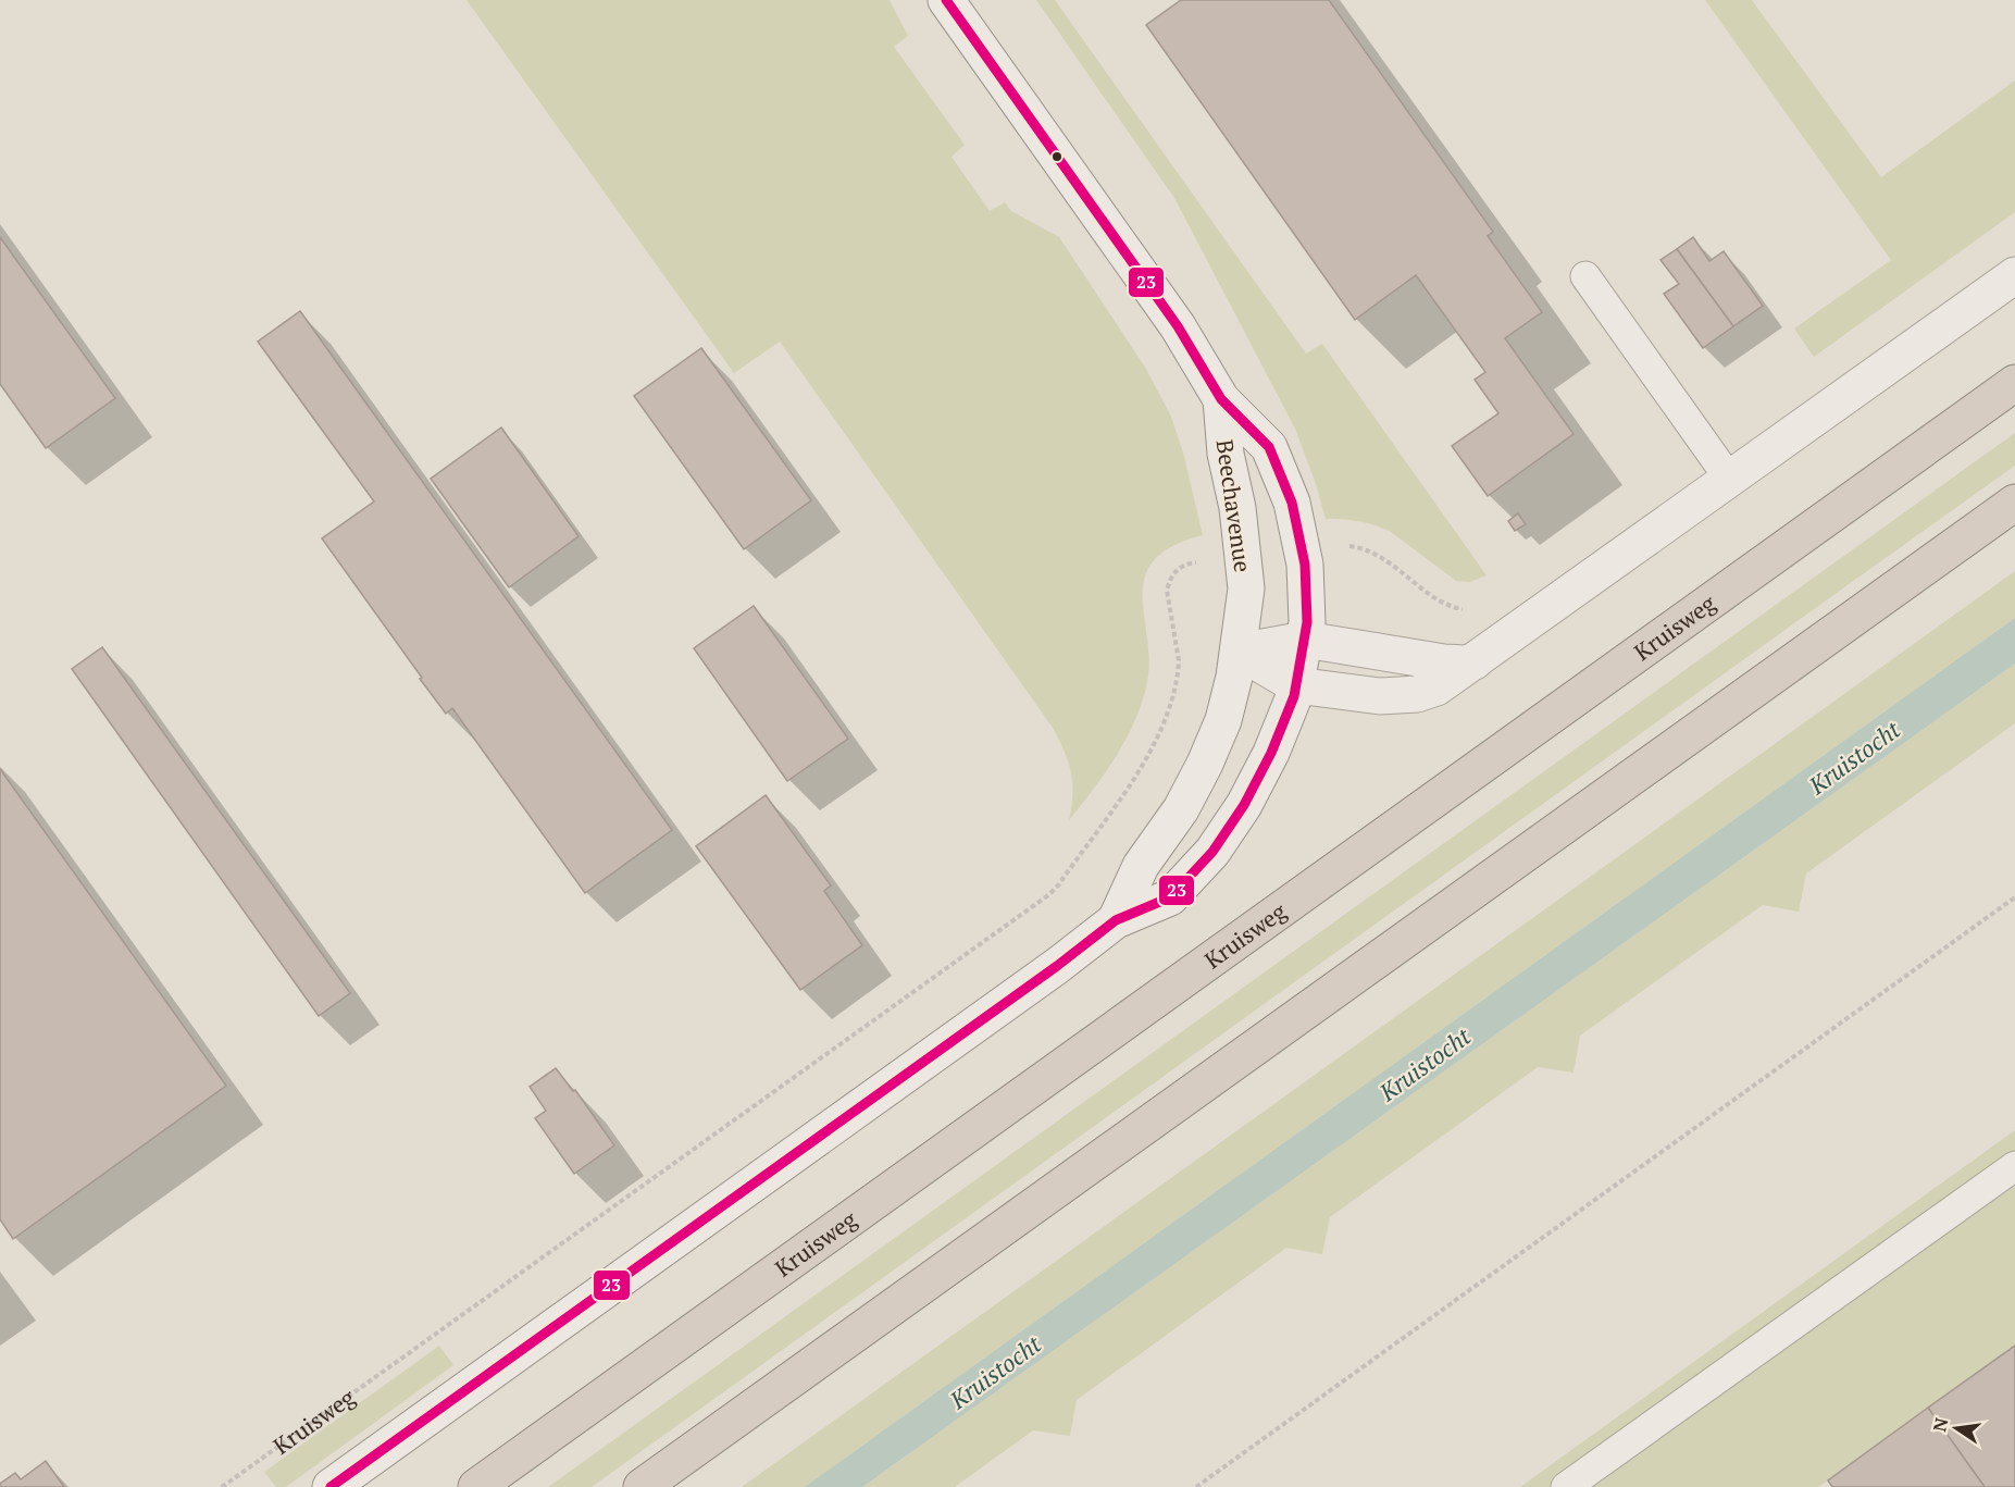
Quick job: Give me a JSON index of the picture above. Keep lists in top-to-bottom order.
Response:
{
  "streets": {
    "highway": ["Kruisweg"],
    "street": ["Beechavenue"]
  },
  "crossings": [
    ["Beechavenue", "Kruisweg"]
  ],
  "water": ["Kruistocht"],
  "lines": ["transit line 23"],
  "north": "left"
}
